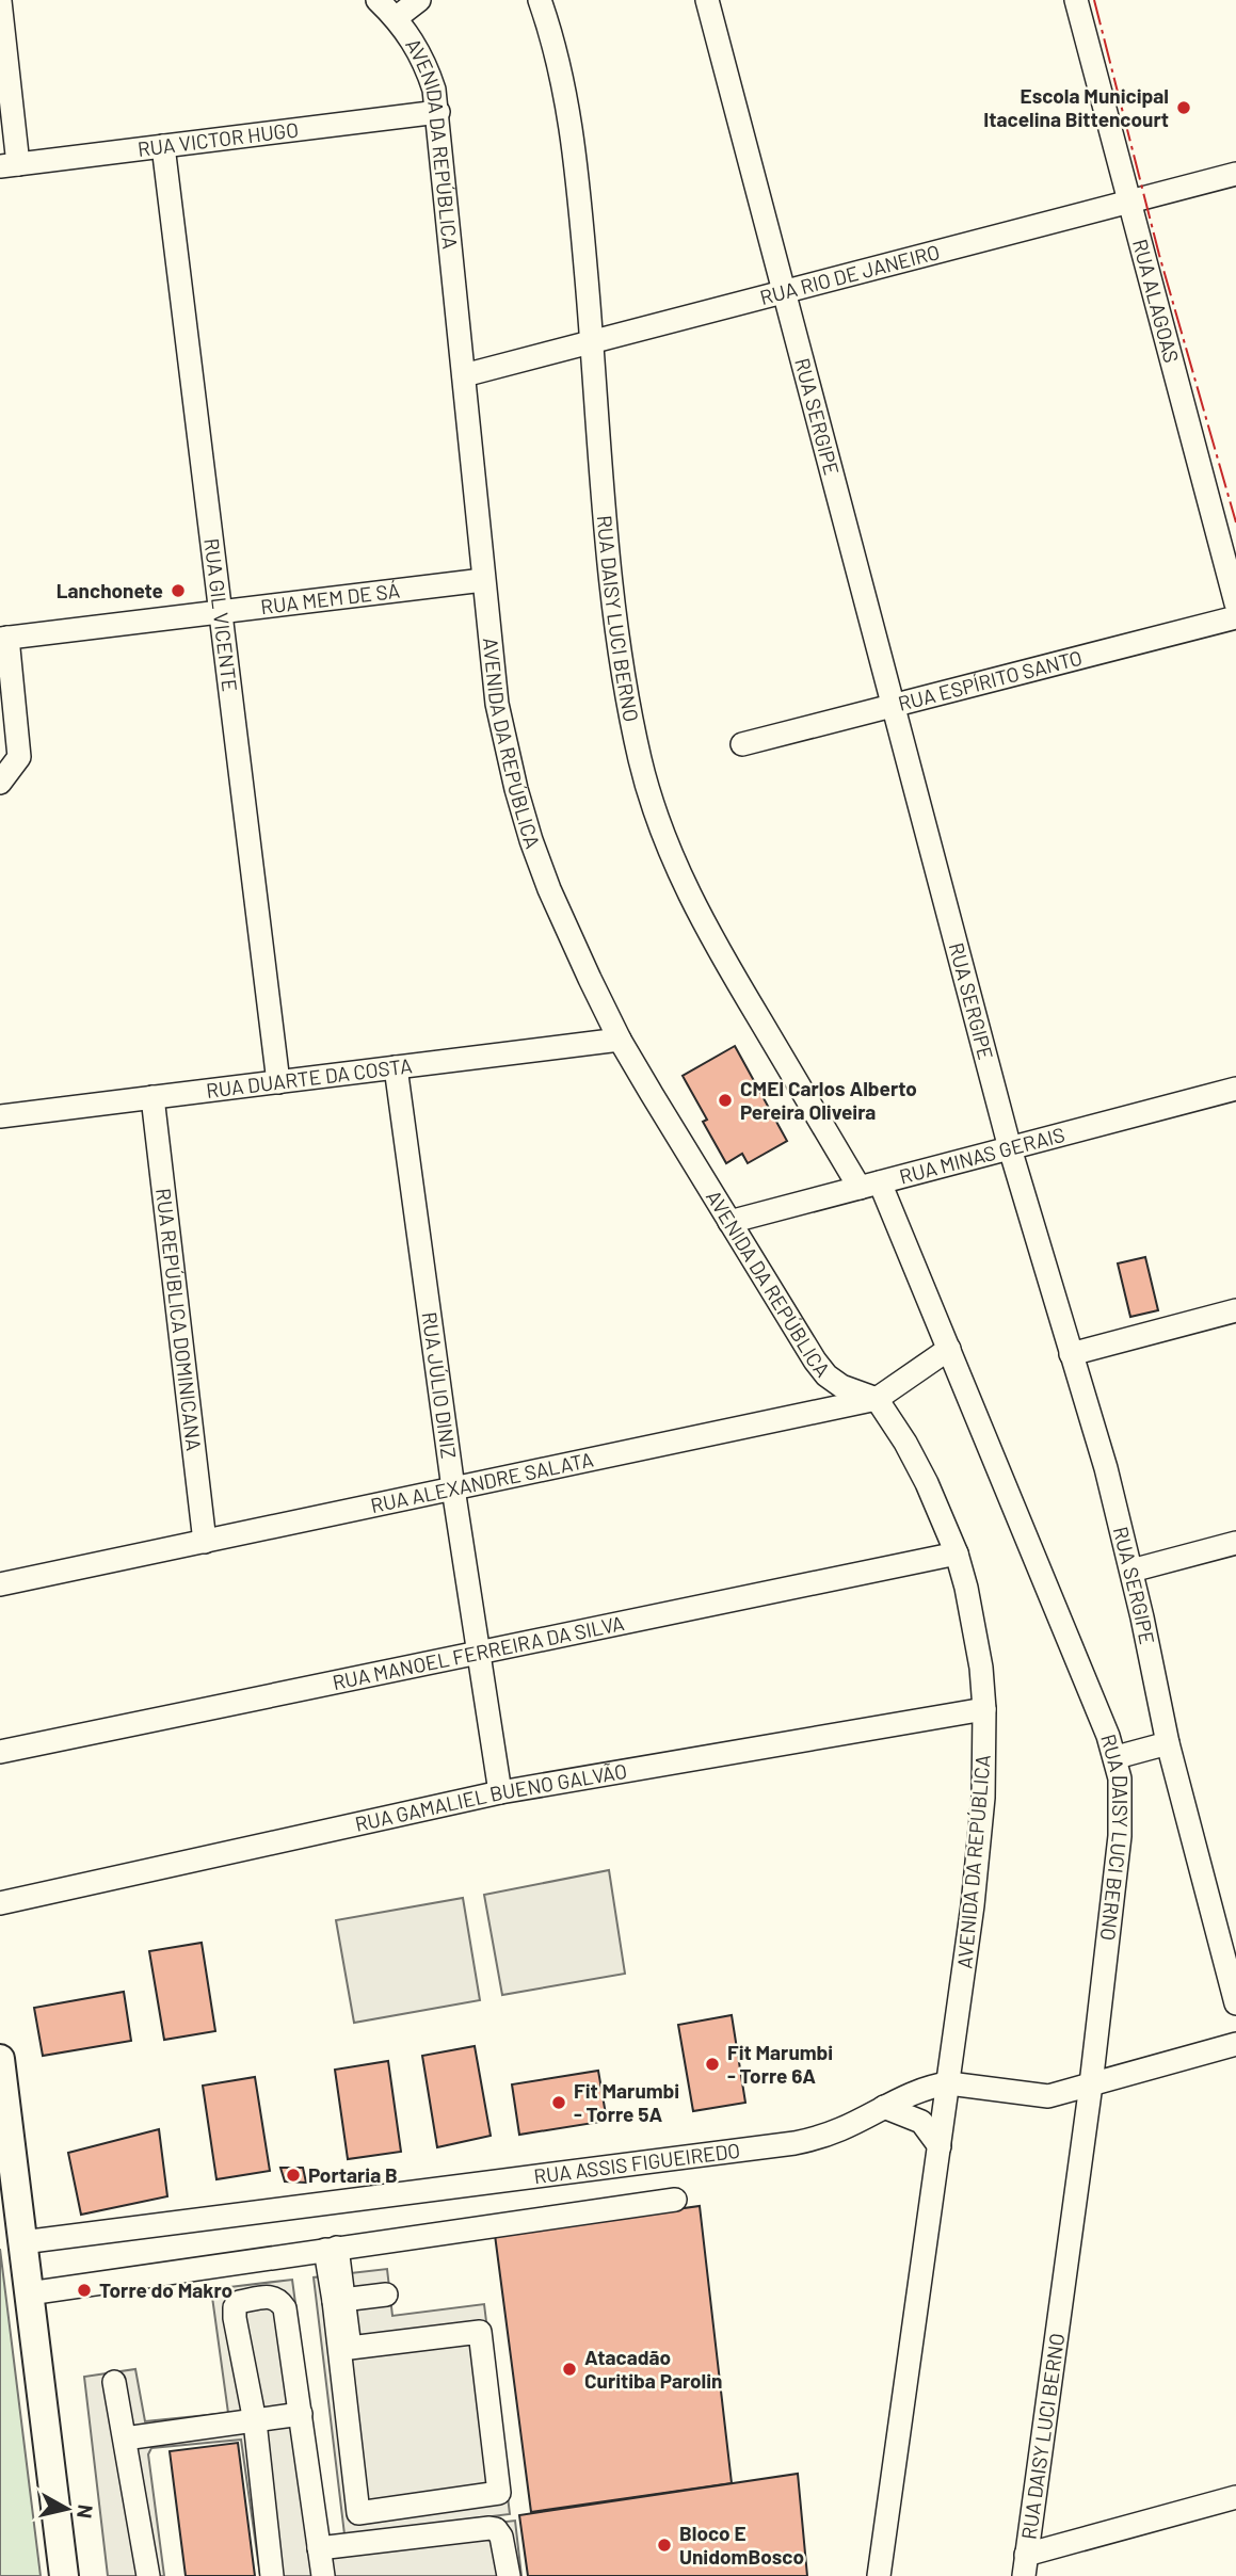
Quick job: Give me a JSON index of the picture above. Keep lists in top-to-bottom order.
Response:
{
  "streets": {
    "street": [
      "RUA VICTOR HUGO",
      "AVENIDA DA REPÚBLICA",
      "RUA RIO DE JANEIRO",
      "RUA ALAGOAS",
      "RUA SERGIPE",
      "RUA MEM DE SÁ",
      "RUA GIL VICENTE",
      "RUA DAISY LUCI BERNO",
      "RUA ESPÍRITO SANTO",
      "RUA DUARTE DA COSTA",
      "RUA MINAS GERAIS",
      "RUA REPÚBLICA DOMINICANA",
      "RUA JÚLIO DINIZ",
      "RUA ALEXANDRE SALATA",
      "RUA MANOEL FERREIRA DA SILVA",
      "RUA GAMALIEL BUENO GALVÃO",
      "RUA ASSIS FIGUEIREDO"
    ]
  },
  "crossings": [
    ["RUA VICTOR HUGO", "AVENIDA DA REPÚBLICA"],
    ["RUA VICTOR HUGO", "RUA GIL VICENTE"],
    ["AVENIDA DA REPÚBLICA", "RUA RIO DE JANEIRO"],
    ["AVENIDA DA REPÚBLICA", "RUA MEM DE SÁ"],
    ["AVENIDA DA REPÚBLICA", "RUA DUARTE DA COSTA"],
    ["AVENIDA DA REPÚBLICA", "RUA MINAS GERAIS"],
    ["AVENIDA DA REPÚBLICA", "RUA ALEXANDRE SALATA"],
    ["AVENIDA DA REPÚBLICA", "RUA MANOEL FERREIRA DA SILVA"],
    ["AVENIDA DA REPÚBLICA", "RUA GAMALIEL BUENO GALVÃO"],
    ["AVENIDA DA REPÚBLICA", "RUA ASSIS FIGUEIREDO"],
    ["RUA RIO DE JANEIRO", "RUA ALAGOAS"],
    ["RUA RIO DE JANEIRO", "RUA SERGIPE"],
    ["RUA RIO DE JANEIRO", "RUA DAISY LUCI BERNO"],
    ["RUA SERGIPE", "RUA ESPÍRITO SANTO"],
    ["RUA SERGIPE", "RUA MINAS GERAIS"],
    ["RUA MEM DE SÁ", "RUA GIL VICENTE"],
    ["RUA GIL VICENTE", "RUA DUARTE DA COSTA"],
    ["RUA DAISY LUCI BERNO", "RUA MINAS GERAIS"],
    ["RUA DAISY LUCI BERNO", "RUA ALEXANDRE SALATA"],
    ["RUA DAISY LUCI BERNO", "RUA ASSIS FIGUEIREDO"],
    ["RUA DUARTE DA COSTA", "RUA REPÚBLICA DOMINICANA"],
    ["RUA DUARTE DA COSTA", "RUA JÚLIO DINIZ"],
    ["RUA REPÚBLICA DOMINICANA", "RUA ALEXANDRE SALATA"],
    ["RUA JÚLIO DINIZ", "RUA ALEXANDRE SALATA"],
    ["RUA JÚLIO DINIZ", "RUA MANOEL FERREIRA DA SILVA"],
    ["RUA JÚLIO DINIZ", "RUA GAMALIEL BUENO GALVÃO"]
  ],
  "places": [
    "Escola Municipal Itacelina Bittencourt",
    "Lanchonete",
    "CMEI Carlos Alberto Pereira Oliveira",
    "Fit Marumbi - Torre 6A",
    "Fit Marumbi - Torre 5A",
    "Portaria B",
    "Torre do Makro",
    "Atacadão Curitiba Parolin",
    "Bloco E UnidomBosco"
  ],
  "north": "right"
}
